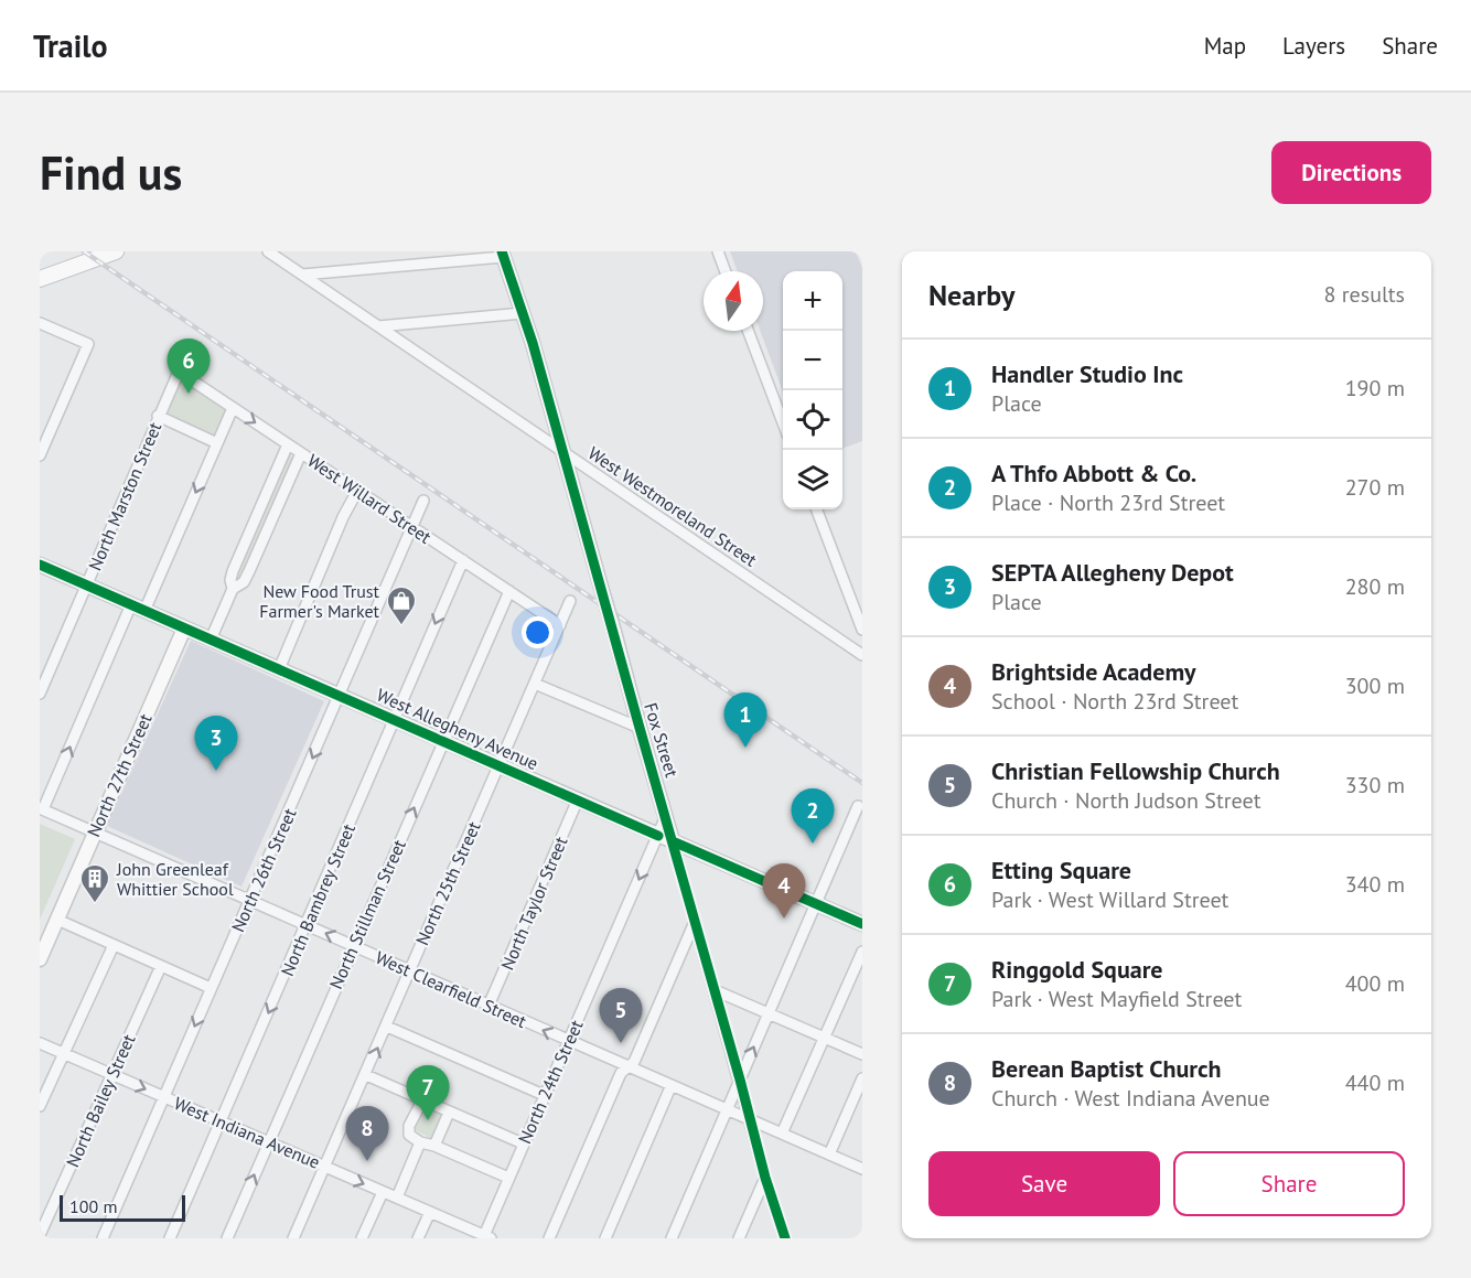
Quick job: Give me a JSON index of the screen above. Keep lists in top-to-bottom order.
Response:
{
  "streets": {
    "street": [
      "North Marston Street",
      "West Willard Street",
      "West Westmoreland Street",
      "West Allegheny Avenue",
      "Fox Street",
      "North 27th Street",
      "North 26th Street",
      "North 25th Street",
      "North Bambrey Street",
      "North Taylor Street",
      "North Stillman Street",
      "West Clearfield Street",
      "North 24th Street",
      "North Bailey Street",
      "West Indiana Avenue"
    ]
  },
  "crossings": [
    ["North Marston Street", "West Willard Street"],
    ["North Marston Street", "West Allegheny Avenue"],
    ["West Willard Street", "North 26th Street"],
    ["West Willard Street", "North 25th Street"],
    ["West Willard Street", "North Bambrey Street"],
    ["West Willard Street", "North Stillman Street"],
    ["West Westmoreland Street", "Fox Street"],
    ["West Allegheny Avenue", "Fox Street"],
    ["West Allegheny Avenue", "North 27th Street"],
    ["West Allegheny Avenue", "North 26th Street"],
    ["West Allegheny Avenue", "North 25th Street"],
    ["West Allegheny Avenue", "North Bambrey Street"],
    ["West Allegheny Avenue", "North Taylor Street"],
    ["West Allegheny Avenue", "North Stillman Street"],
    ["West Allegheny Avenue", "North 24th Street"],
    ["Fox Street", "West Clearfield Street"],
    ["Fox Street", "North 24th Street"],
    ["North 27th Street", "West Clearfield Street"],
    ["North 26th Street", "West Clearfield Street"],
    ["North 26th Street", "West Indiana Avenue"],
    ["North 25th Street", "West Clearfield Street"],
    ["North 25th Street", "West Indiana Avenue"],
    ["North Bambrey Street", "West Clearfield Street"],
    ["North Bambrey Street", "West Indiana Avenue"],
    ["North Taylor Street", "West Clearfield Street"],
    ["North Stillman Street", "West Clearfield Street"],
    ["North Stillman Street", "West Indiana Avenue"],
    ["West Clearfield Street", "North 24th Street"],
    ["North 24th Street", "West Indiana Avenue"],
    ["North Bailey Street", "West Indiana Avenue"]
  ],
  "one_way": ["North 26th Street", "North Bambrey Street", "North Stillman Street"],
  "places": {
    "shop": ["New Food Trust Farmer's Market"],
    "building": ["John Greenleaf Whittier School"]
  },
  "scale_bar": "100 m",
  "north": "top",
  "page": {
    "header": "Trailo",
    "nav": ["Map", "Layers", "Share"],
    "buttons": [
      "Directions",
      ["Save", "Share"]
    ],
    "title": "Find us",
    "heading": ["Nearby", "8 results"],
    "map_buttons": ["+", "−"],
    "list": [
      {
        "mark": "1",
        "name": "Handler Studio Inc",
        "note": "Place",
        "value": "190 m"
      },
      {
        "mark": "2",
        "name": "A Thfo Abbott & Co.",
        "note": "Place · North 23rd Street",
        "value": "270 m"
      },
      {
        "mark": "3",
        "name": "SEPTA Allegheny Depot",
        "note": "Place",
        "value": "280 m"
      },
      {
        "mark": "4",
        "name": "Brightside Academy",
        "note": "School · North 23rd Street",
        "value": "300 m"
      },
      {
        "mark": "5",
        "name": "Christian Fellowship Church",
        "note": "Church · North Judson Street",
        "value": "330 m"
      },
      {
        "mark": "6",
        "name": "Etting Square",
        "note": "Park · West Willard Street",
        "value": "340 m"
      },
      {
        "mark": "7",
        "name": "Ringgold Square",
        "note": "Park · West Mayfield Street",
        "value": "400 m"
      },
      {
        "mark": "8",
        "name": "Berean Baptist Church",
        "note": "Church · West Indiana Avenue",
        "value": "440 m"
      }
    ],
    "pins": [
      "6",
      "1",
      "3",
      "2",
      "4",
      "5",
      "7",
      "8"
    ],
    "scale": "100 m"
  }
}
